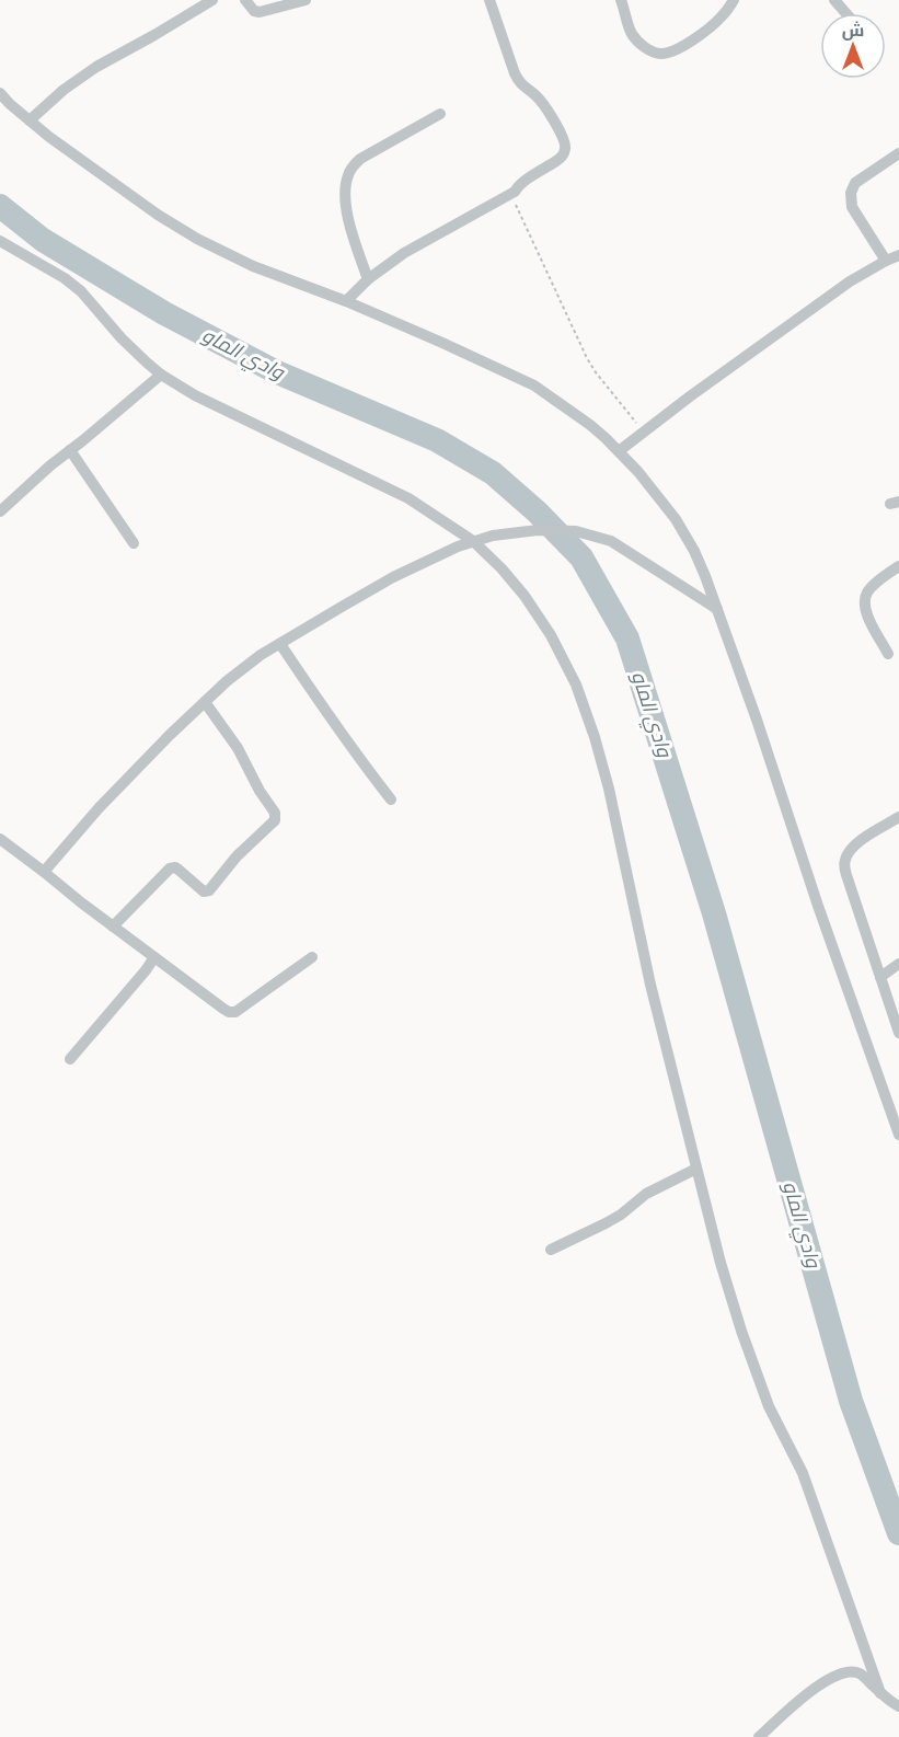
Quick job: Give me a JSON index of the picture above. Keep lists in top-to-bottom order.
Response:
{
  "water": ["وادي الماو"],
  "north": "top"
}
